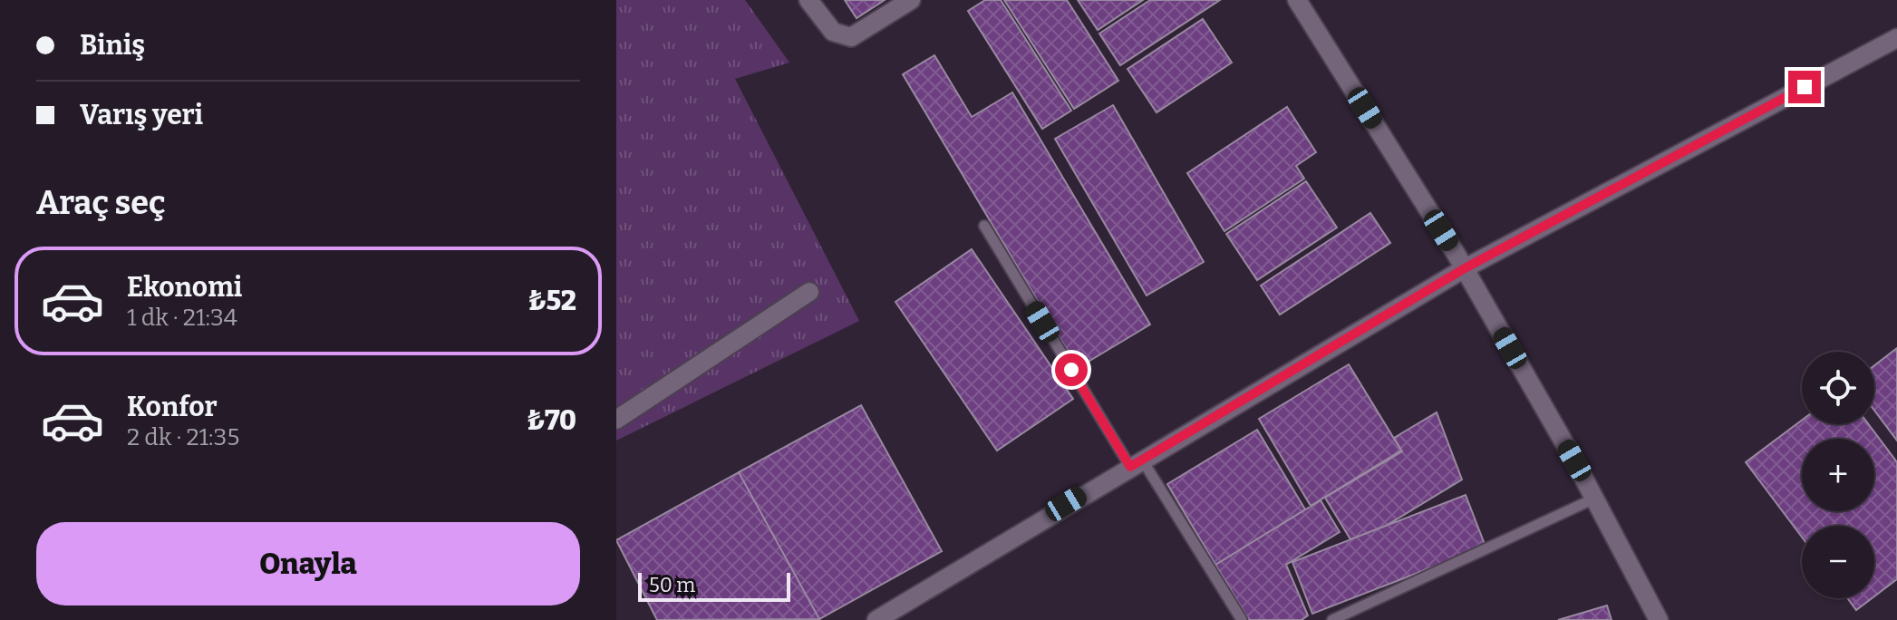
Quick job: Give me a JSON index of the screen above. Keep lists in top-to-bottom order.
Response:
{
  "scale_bar": "50 m",
  "page": {
    "banner": ["Biniş", "Varış yeri"],
    "heading": "Araç seç",
    "list": [
      {
        "name": "Ekonomi",
        "note": "1 dk · 21:34",
        "value": "₺52"
      },
      {
        "name": "Konfor",
        "note": "2 dk · 21:35",
        "value": "₺70"
      }
    ],
    "map_buttons": ["+", "−"],
    "buttons": "Onayla",
    "scale": "50 m"
  }
}
